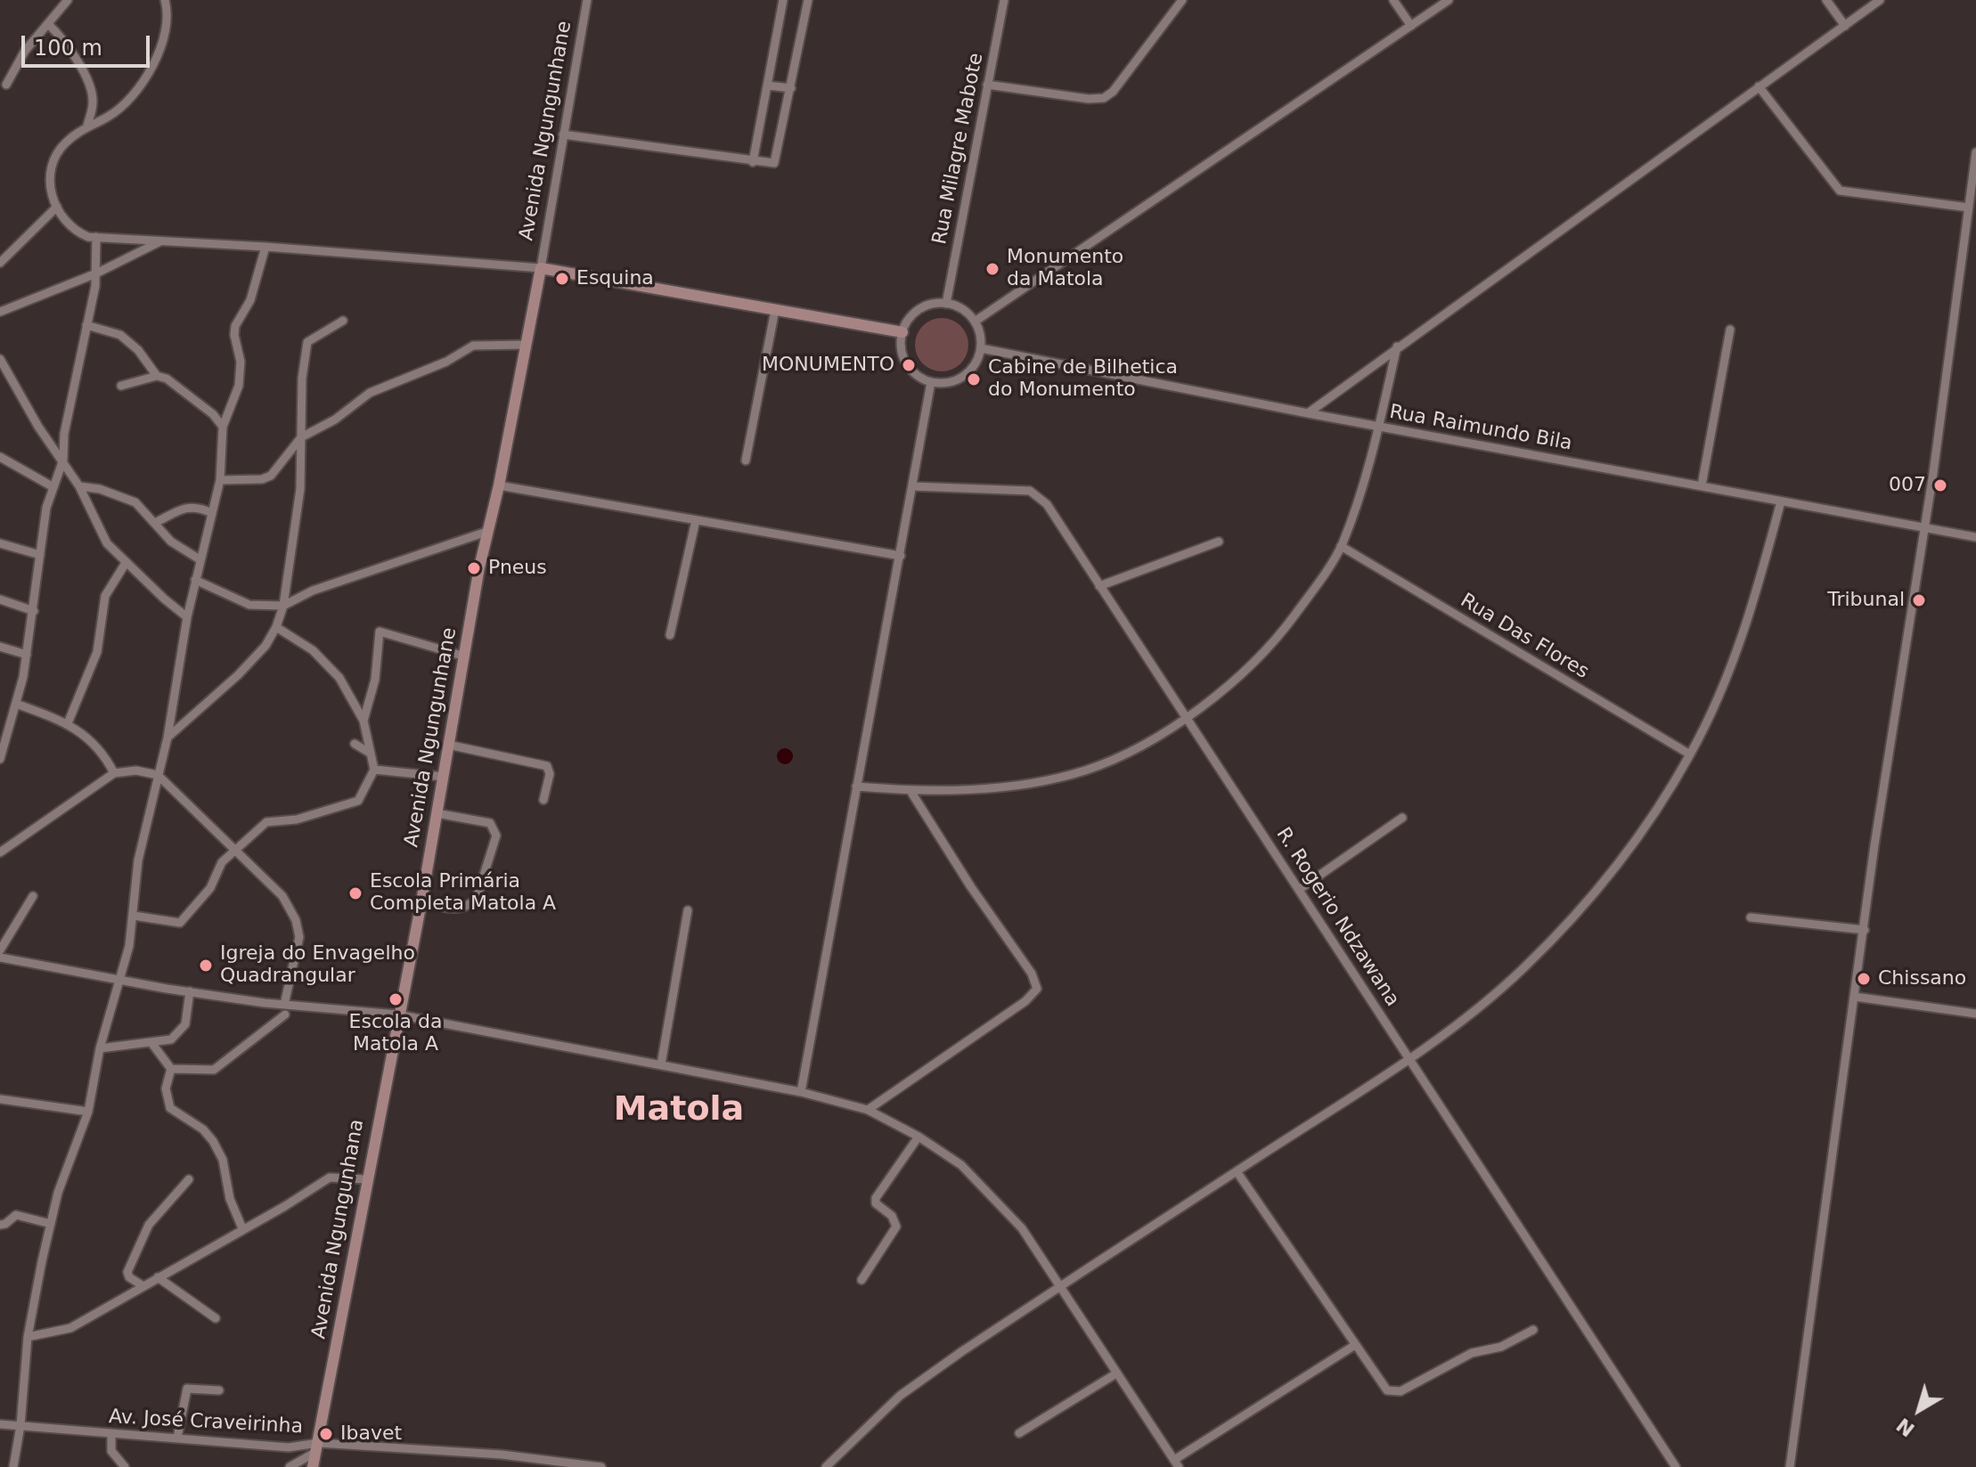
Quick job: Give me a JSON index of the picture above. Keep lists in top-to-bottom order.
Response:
{
  "streets": {
    "street": [
      "Avenida Ngungunhane",
      "Rua Milagre Mabote",
      "Rua Raimundo Bila",
      "Rua Das Flores",
      "R. Rogerio Ndzawana",
      "Avenida Ngungunhana",
      "Av. José Craveirinha"
    ]
  },
  "crossings": [
    ["Avenida Ngungunhane", "Avenida Ngungunhana"],
    ["Rua Milagre Mabote", "Rua Raimundo Bila"],
    ["Avenida Ngungunhana", "Av. José Craveirinha"]
  ],
  "districts": ["Matola"],
  "places": [
    "Monumento da Matola",
    "Esquina",
    "MONUMENTO",
    "Cabine de Bilhetica do Monumento",
    "007",
    "Pneus",
    "Tribunal",
    "Escola Primária Completa Matola A",
    "Igreja do Envagelho Quadrangular",
    "Chissano",
    "Escola da Matola A",
    "Ibavet"
  ],
  "scale_bar": "100 m",
  "north": "bottom left"
}
